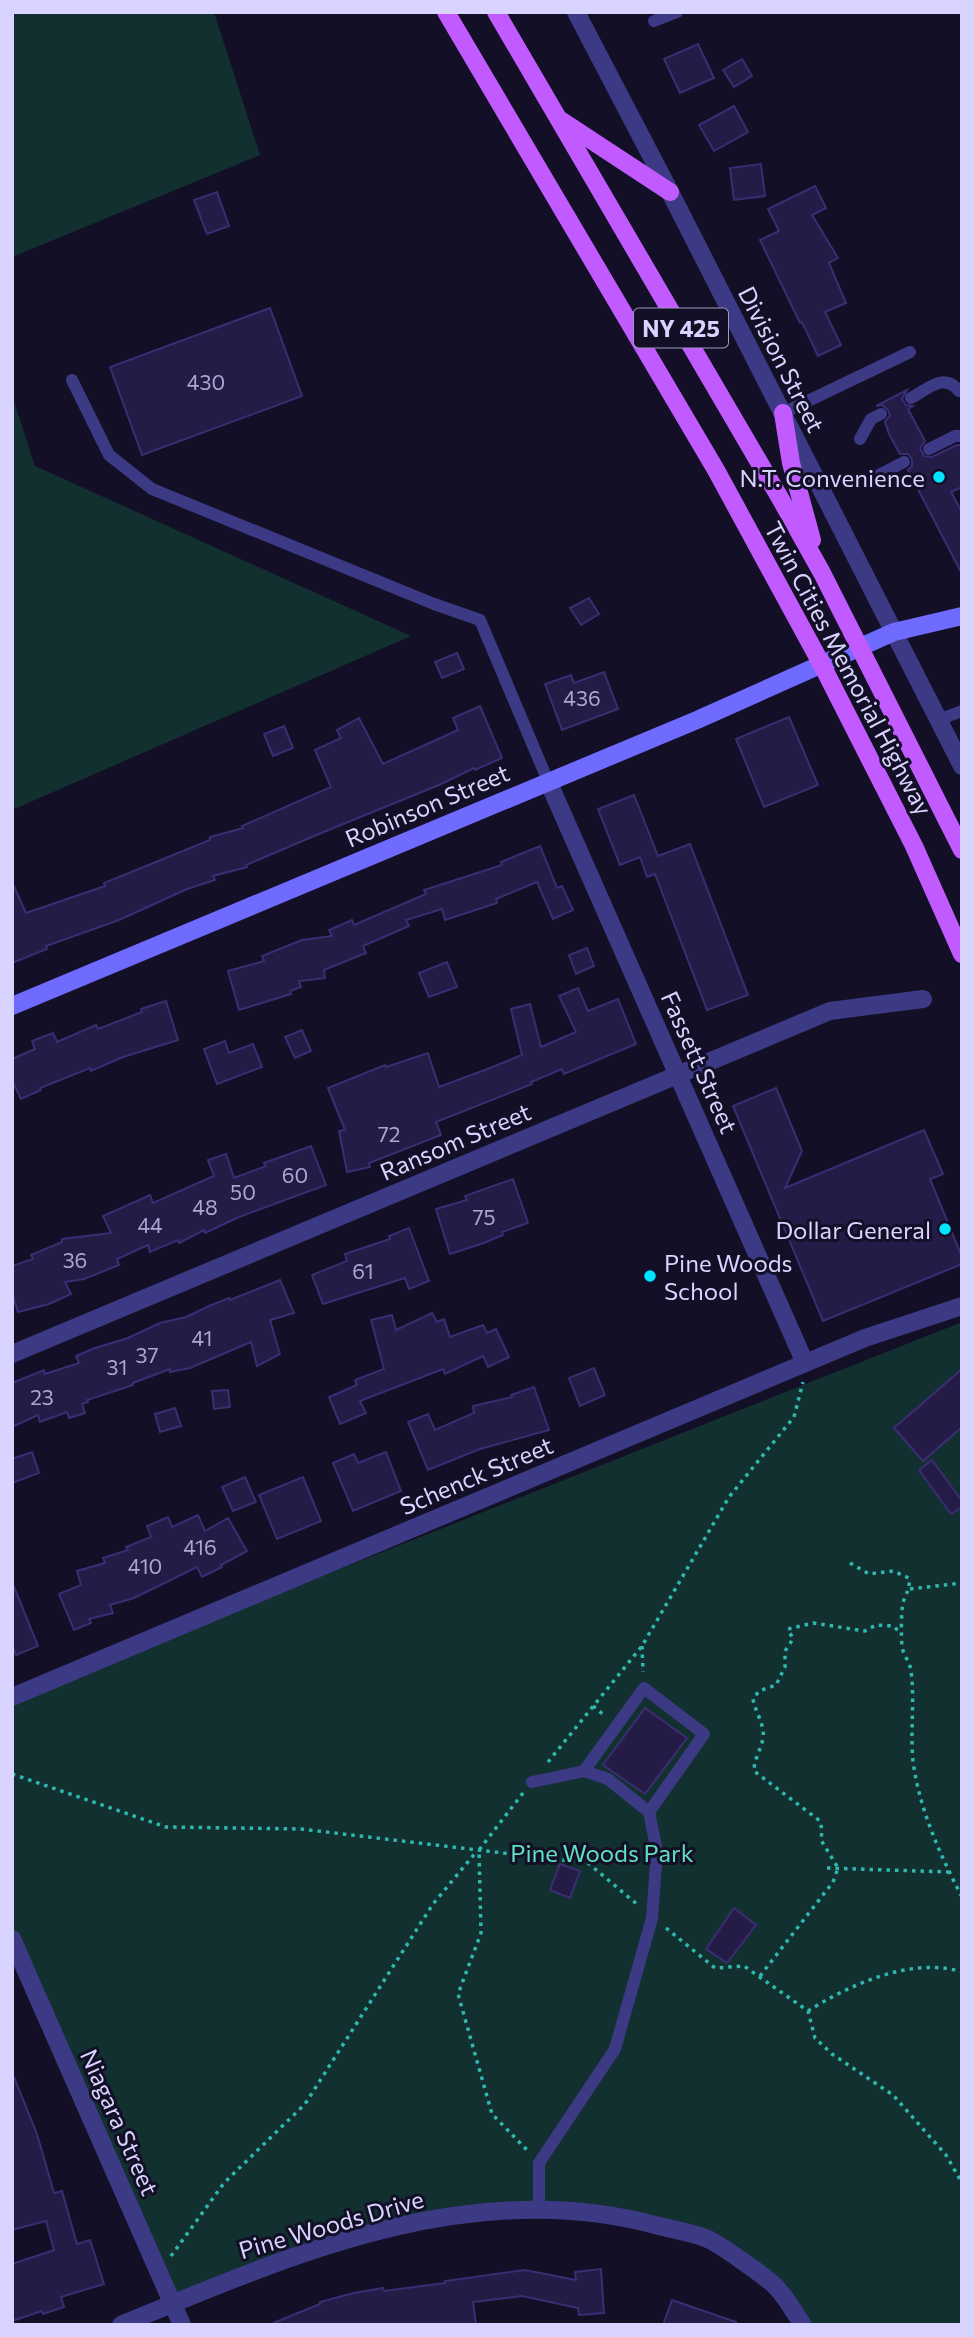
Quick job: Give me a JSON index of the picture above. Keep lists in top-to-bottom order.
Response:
{
  "streets": {
    "main road": ["NY 425", "Twin Cities Memorial Highway"],
    "street": [
      "Division Street",
      "Robinson Street",
      "Fassett Street",
      "Ransom Street",
      "Schenck Street",
      "Niagara Street",
      "Pine Woods Drive"
    ]
  },
  "crossings": [
    ["Division Street", "Robinson Street"],
    ["Twin Cities Memorial Highway", "Robinson Street"],
    ["Robinson Street", "Fassett Street"],
    ["Fassett Street", "Ransom Street"],
    ["Fassett Street", "Schenck Street"],
    ["Niagara Street", "Pine Woods Drive"]
  ],
  "parks": ["Pine Woods Park"],
  "places": ["N.T. Convenience", "Dollar General", "Pine Woods School"],
  "house_numbers": [
    "430",
    "436",
    "72",
    "60",
    "50",
    "48",
    "75",
    "44",
    "36",
    "61",
    "41",
    "37",
    "31",
    "23",
    "416",
    "410"
  ]
}
